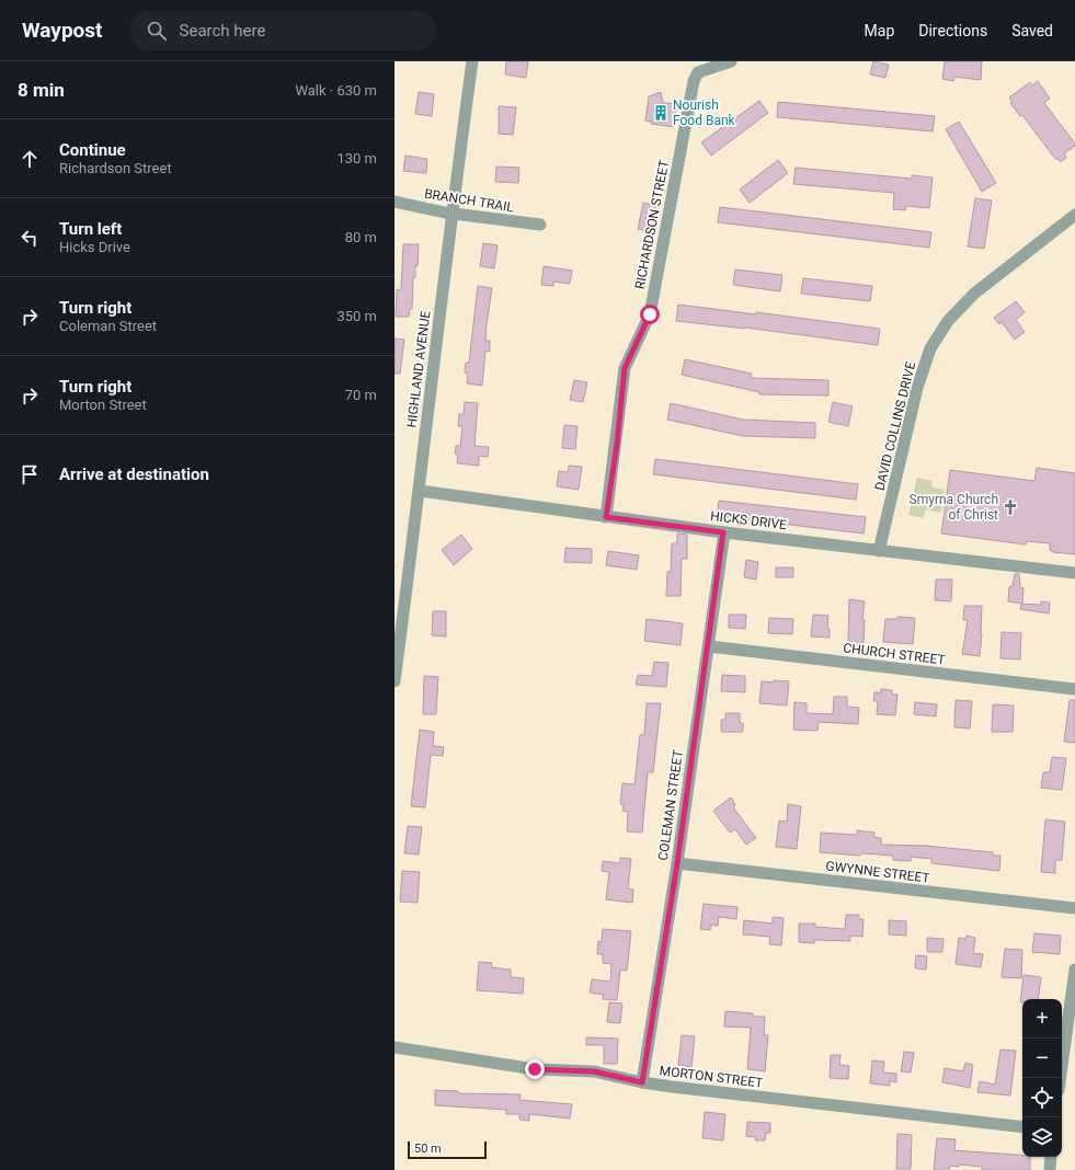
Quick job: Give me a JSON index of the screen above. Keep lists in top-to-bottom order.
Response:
{
  "streets": {
    "street": [
      "BRANCH TRAIL",
      "RICHARDSON STREET",
      "HIGHLAND AVENUE",
      "DAVID COLLINS DRIVE",
      "HICKS DRIVE",
      "CHURCH STREET",
      "COLEMAN STREET",
      "GWYNNE STREET",
      "MORTON STREET"
    ]
  },
  "crossings": [
    ["BRANCH TRAIL", "HIGHLAND AVENUE"],
    ["RICHARDSON STREET", "HICKS DRIVE"],
    ["HIGHLAND AVENUE", "HICKS DRIVE"],
    ["DAVID COLLINS DRIVE", "HICKS DRIVE"],
    ["HICKS DRIVE", "COLEMAN STREET"],
    ["CHURCH STREET", "COLEMAN STREET"],
    ["COLEMAN STREET", "GWYNNE STREET"],
    ["COLEMAN STREET", "MORTON STREET"]
  ],
  "places": {
    "building": ["Nourish Food Bank"],
    "church": ["Smyrna Church of Christ"]
  },
  "scale_bar": "50 m",
  "page": {
    "header": "Waypost",
    "search": "Search here",
    "nav": ["Map", "Directions", "Saved"],
    "heading": ["8 min", "Walk · 630 m"],
    "list": [
      ["Continue", "Richardson Street", "130 m"],
      ["Turn left", "Hicks Drive", "80 m"],
      ["Turn right", "Coleman Street", "350 m"],
      ["Turn right", "Morton Street", "70 m"],
      "Arrive at destination"
    ],
    "map_buttons": ["+", "−"],
    "scale": "50 m"
  }
}
